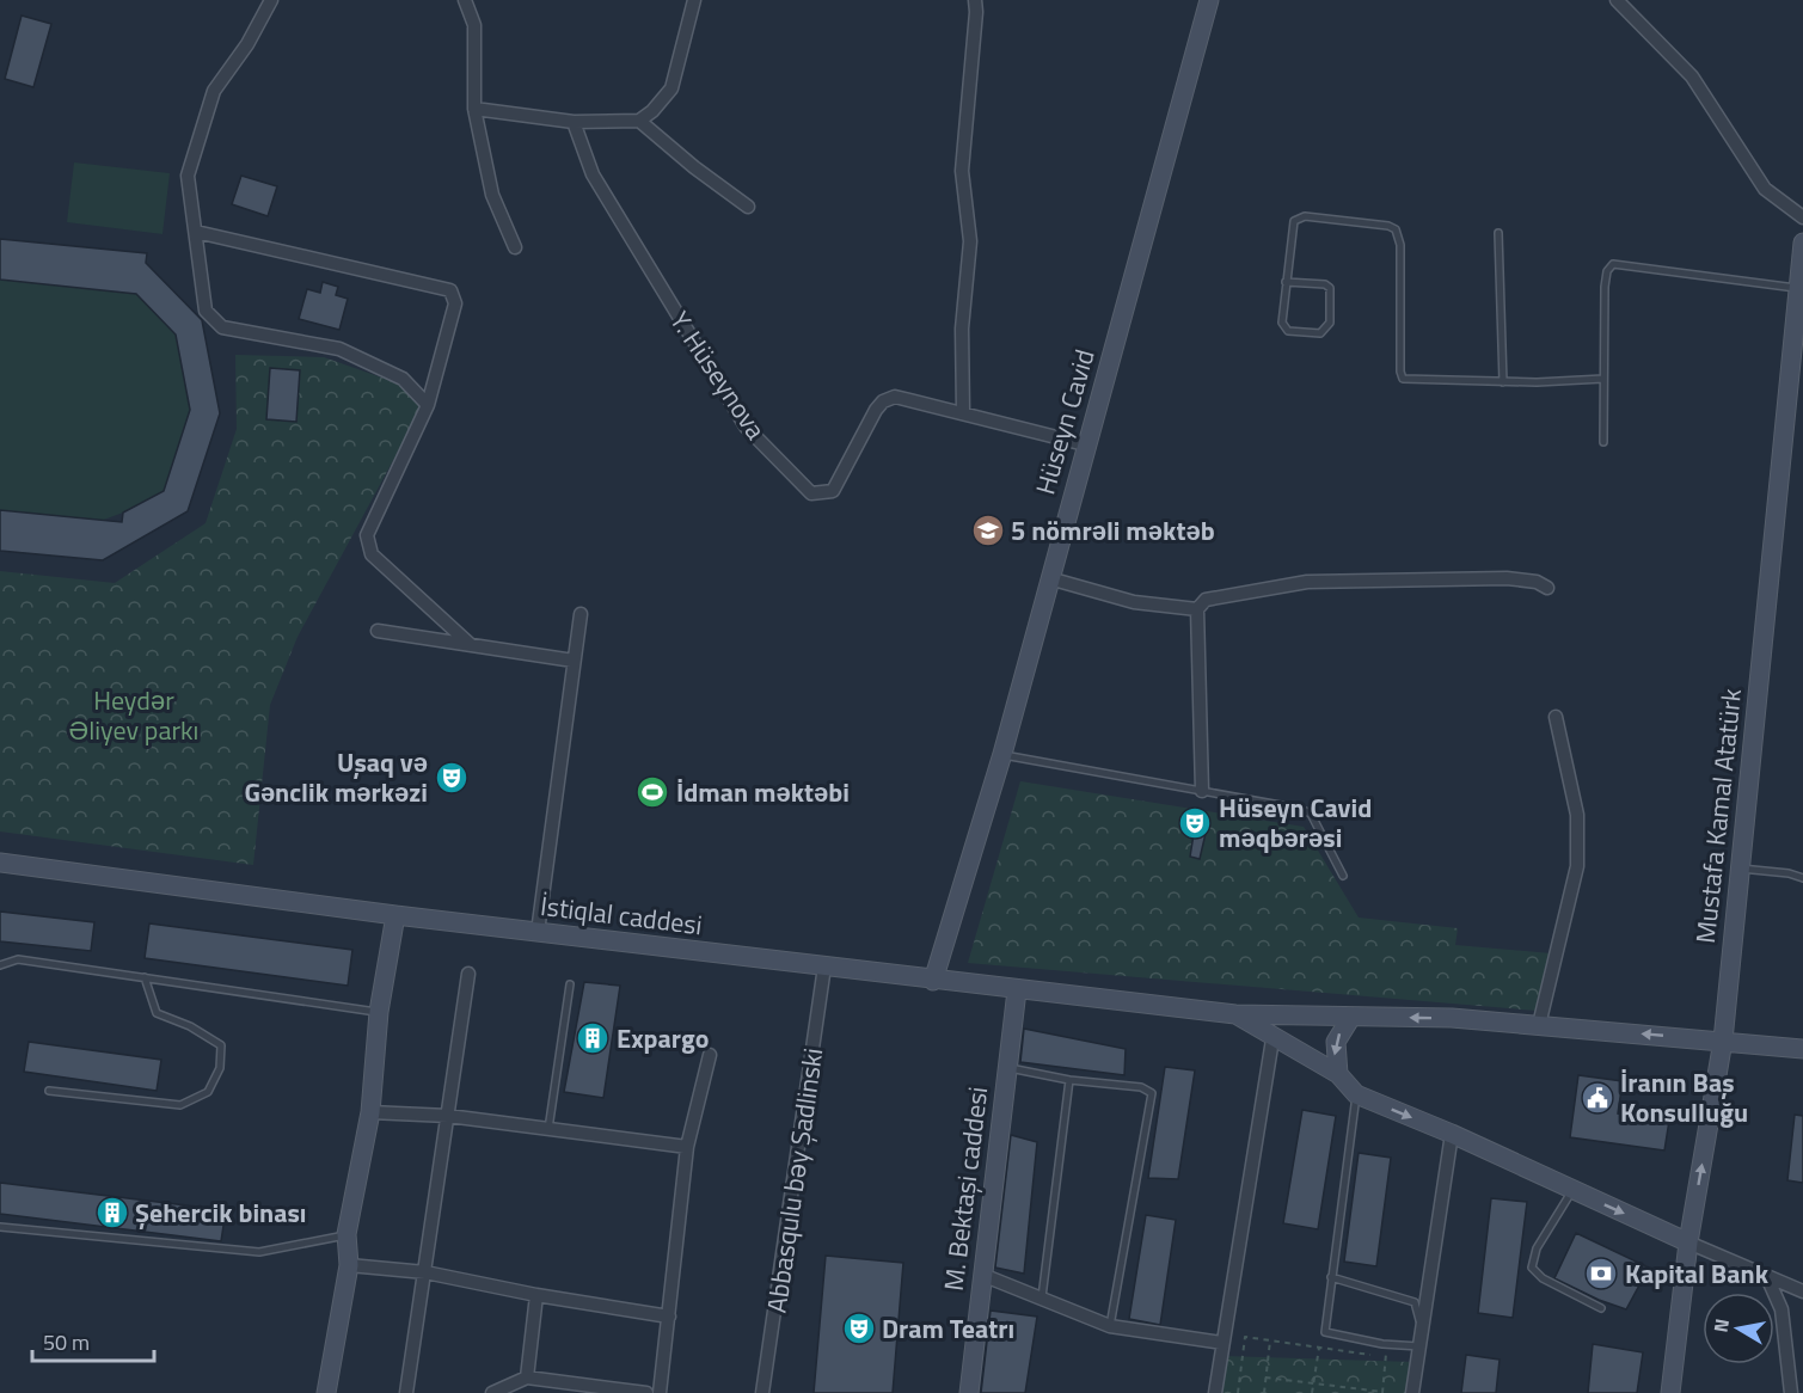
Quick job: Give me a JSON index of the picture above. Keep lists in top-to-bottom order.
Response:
{
  "streets": {
    "main road": [
      "Hüseyn Cavid",
      "Mustafa Kamal Atatürk",
      "İstiqlal caddesi",
      "M. Bektaşi caddesi"
    ],
    "street": ["Y. Hüseynova", "Abbasqulu bəy Şadlinski"]
  },
  "crossings": [
    ["Y. Hüseynova", "Hüseyn Cavid"],
    ["Hüseyn Cavid", "İstiqlal caddesi"],
    ["Mustafa Kamal Atatürk", "İstiqlal caddesi"],
    ["İstiqlal caddesi", "Abbasqulu bəy Şadlinski"],
    ["İstiqlal caddesi", "M. Bektaşi caddesi"]
  ],
  "parks": ["Heydər Əliyev parkı"],
  "places": {
    "school or university": ["5 nömrəli məktəb"],
    "theatre": ["Uşaq və Gənclik mərkəzi", "Hüseyn Cavid məqbərəsi", "Dram Teatrı"],
    "sports": ["İdman məktəbi"],
    "building": ["Expargo", "Şehercik binası"],
    "public building": ["İranın Baş Konsulluğu"],
    "bank": ["Kapital Bank"]
  },
  "scale_bar": "50 m",
  "north": "left"
}
